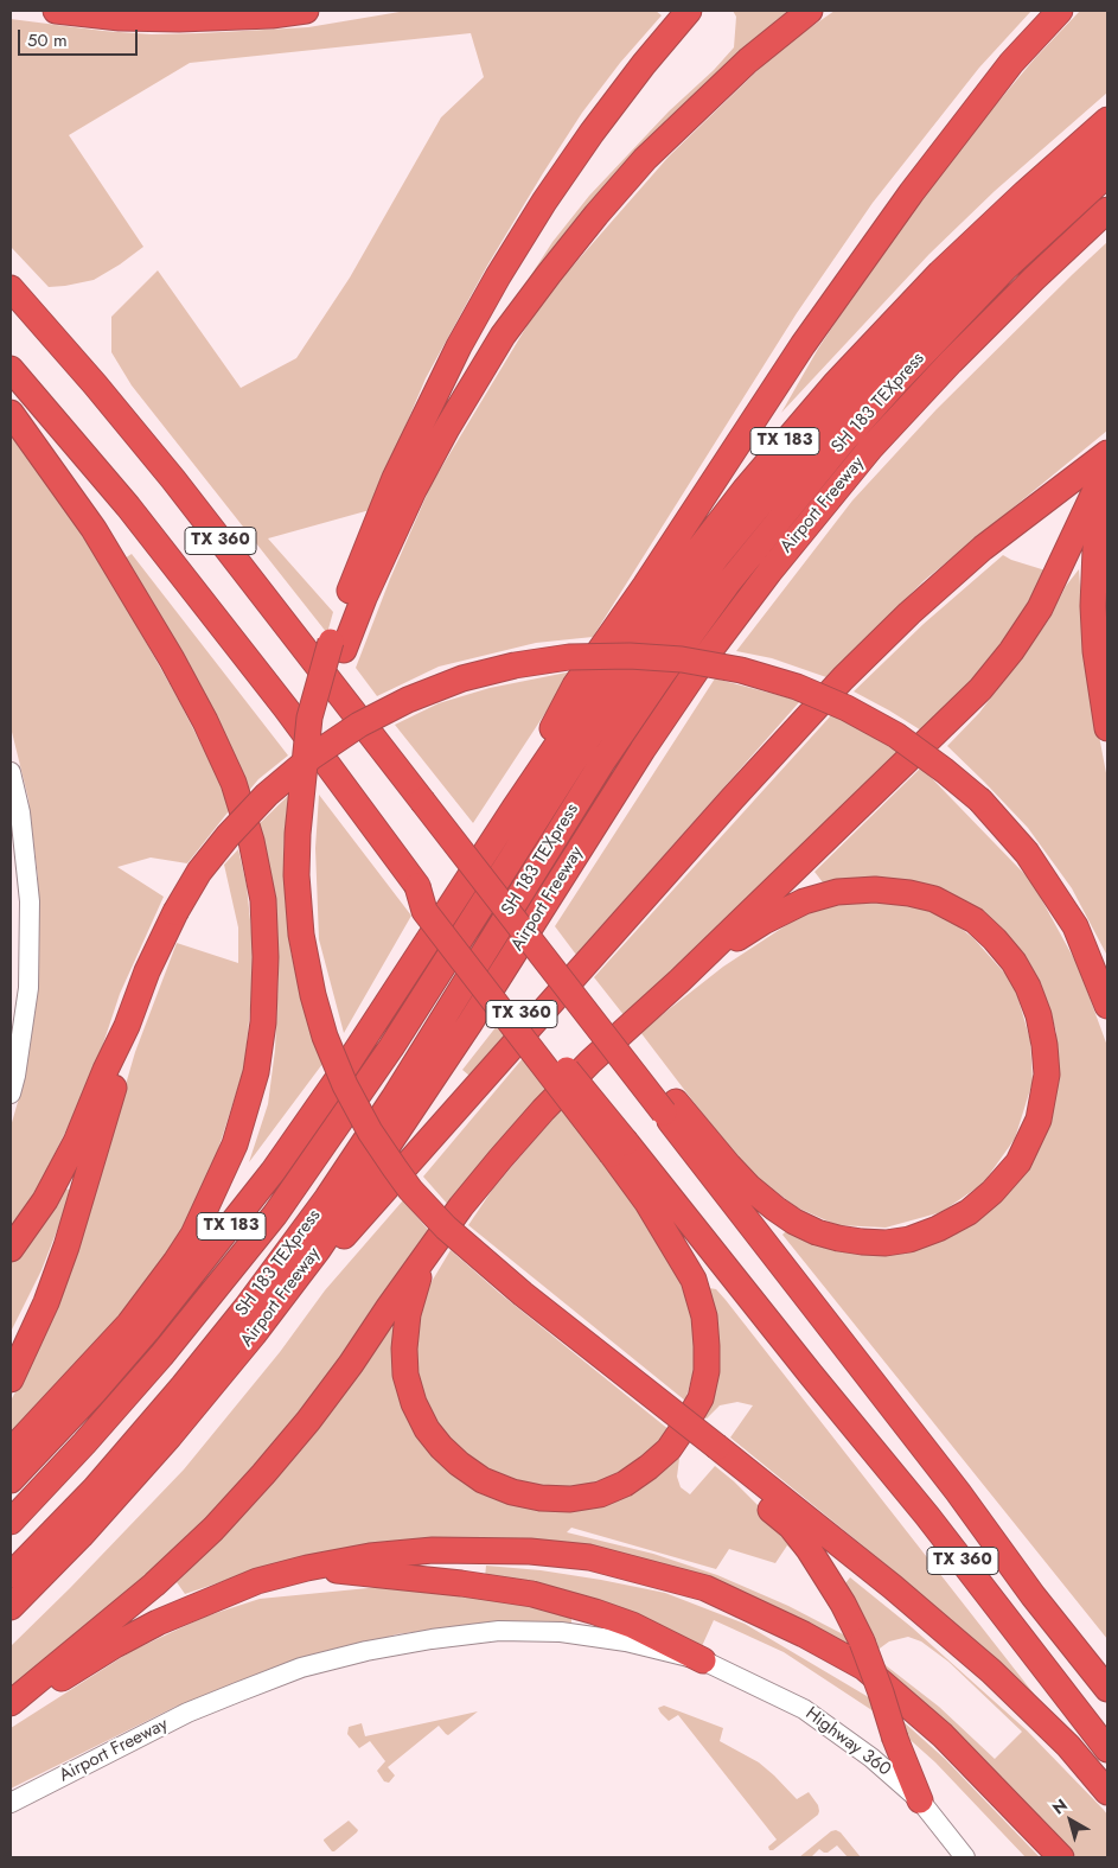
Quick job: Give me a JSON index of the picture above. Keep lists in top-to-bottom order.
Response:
{
  "streets": {
    "highway": [
      "SH 183 TEXpress",
      "TX 183",
      "Airport Freeway",
      "TX 360"
    ],
    "main road": ["Highway 360"]
  },
  "crossings": [
    ["Airport Freeway", "Highway 360"]
  ],
  "scale_bar": "50 m",
  "north": "top left"
}
